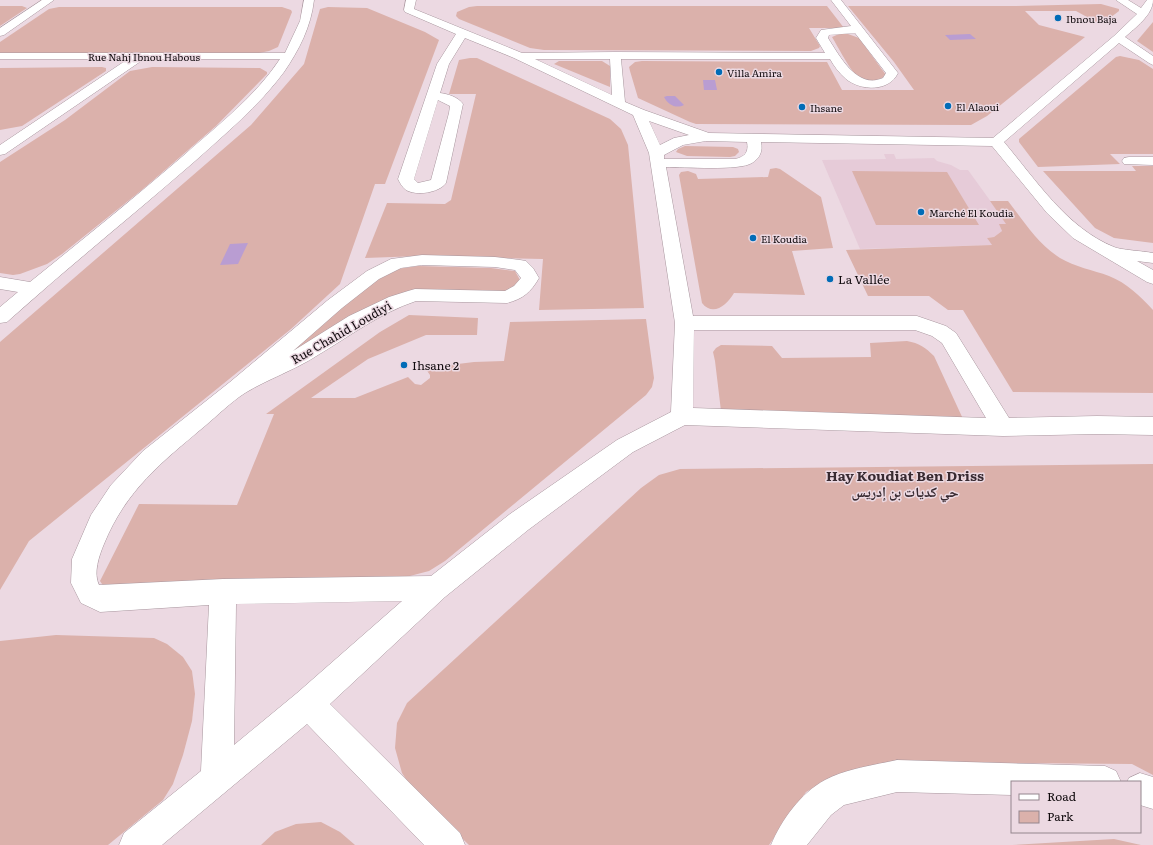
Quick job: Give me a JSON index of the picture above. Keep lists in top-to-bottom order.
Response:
{
  "streets": {
    "street": ["Rue Nahj Ibnou Habous", "Rue Chahid Loudiyi"]
  },
  "districts": ["Hay Koudiat Ben Driss حي كديات بن إدريس"],
  "places": [
    "Ibnou Baja",
    "Villa Amira",
    "El Alaoui",
    "Ihsane",
    "Marché El Koudia",
    "El Koudia",
    "La Vallée",
    "Ihsane 2"
  ],
  "legend": ["Road", "Park"]
}
